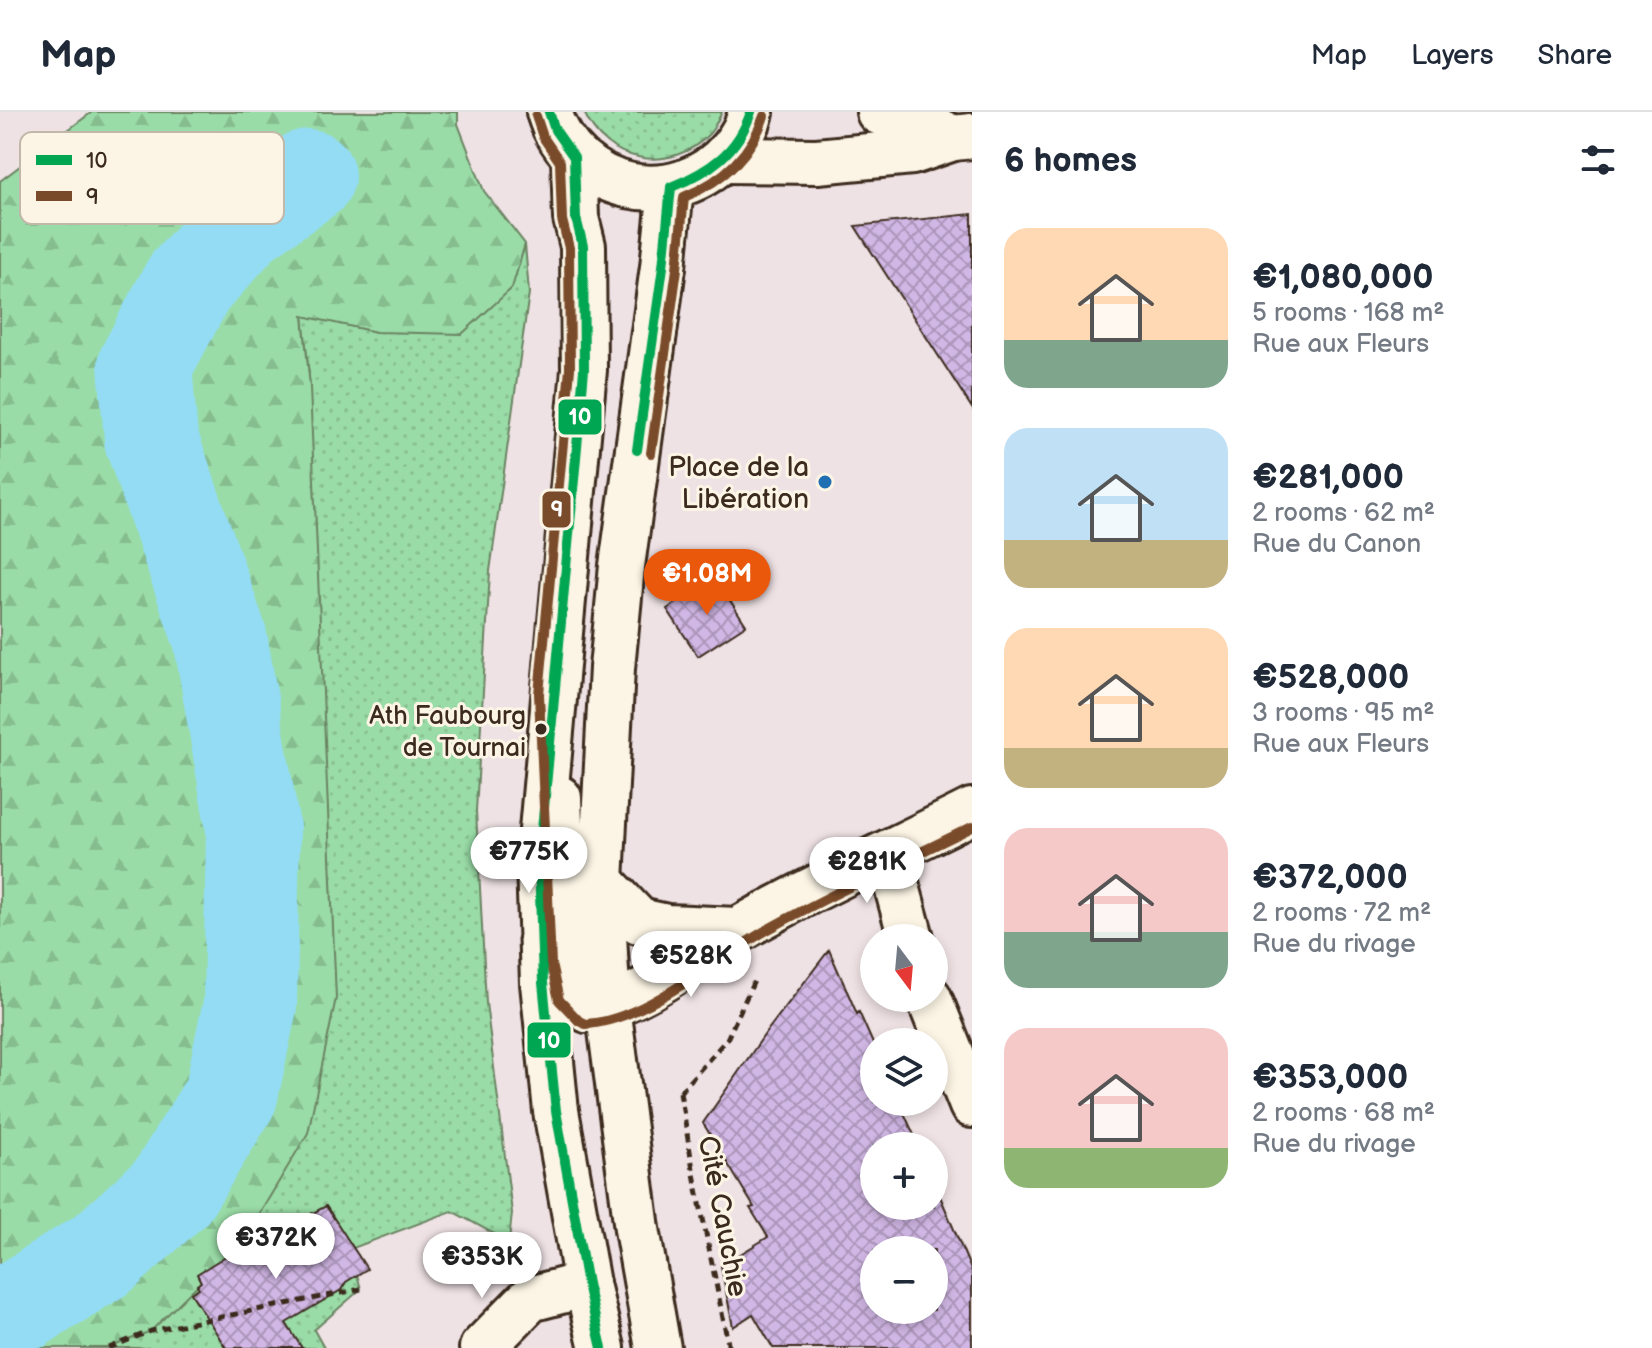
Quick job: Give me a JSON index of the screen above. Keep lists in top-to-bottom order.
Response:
{
  "streets": {
    "path": ["Cité Cauchie"]
  },
  "places": ["Place de la Libération", "Ath Faubourg de Tournai"],
  "lines": ["transit line 10", "transit line 9"],
  "legend": ["10", "9"],
  "north": "bottom",
  "page": {
    "header": "Map",
    "nav": ["Map", "Layers", "Share"],
    "heading": "6 homes",
    "list": [
      {
        "name": "€1,080,000",
        "note": "5 rooms · 168 m² · Rue aux Fleurs"
      },
      {
        "name": "€281,000",
        "note": "2 rooms · 62 m² · Rue du Canon"
      },
      {
        "name": "€528,000",
        "note": "3 rooms · 95 m² · Rue aux Fleurs"
      },
      {
        "name": "€372,000",
        "note": "2 rooms · 72 m² · Rue du rivage"
      },
      {
        "name": "€353,000",
        "note": "2 rooms · 68 m² · Rue du rivage"
      }
    ],
    "price": [
      "€1.08M",
      "€775K",
      "€281K",
      "€528K",
      "€372K",
      "€353K"
    ],
    "map_buttons": ["+", "−"]
  }
}
